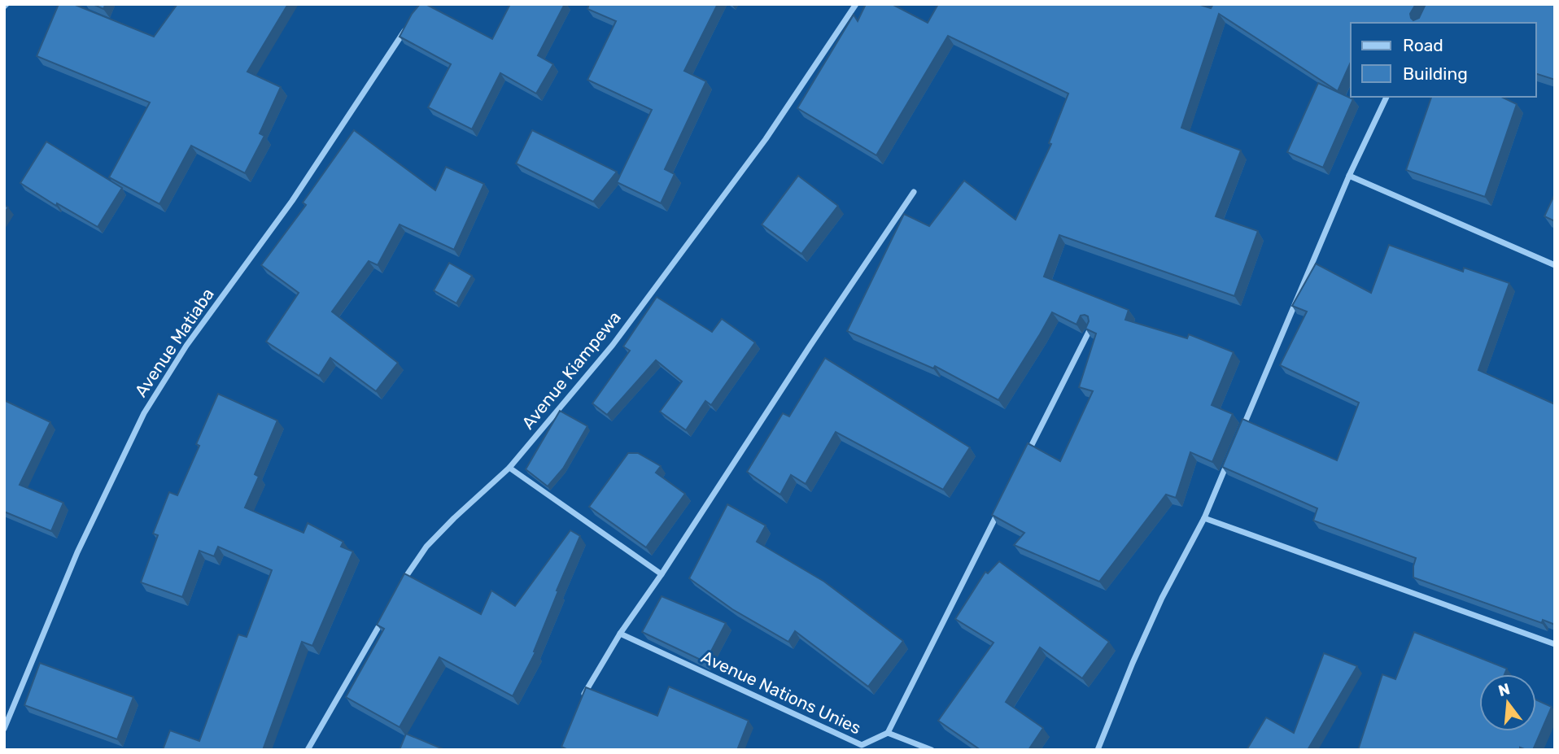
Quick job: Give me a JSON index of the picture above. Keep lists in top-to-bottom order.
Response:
{
  "streets": {
    "street": ["Avenue Matiaba", "Avenue Kiampewa", "Avenue Nations Unies"]
  },
  "legend": ["Road", "Building"],
  "north": "top"
}
